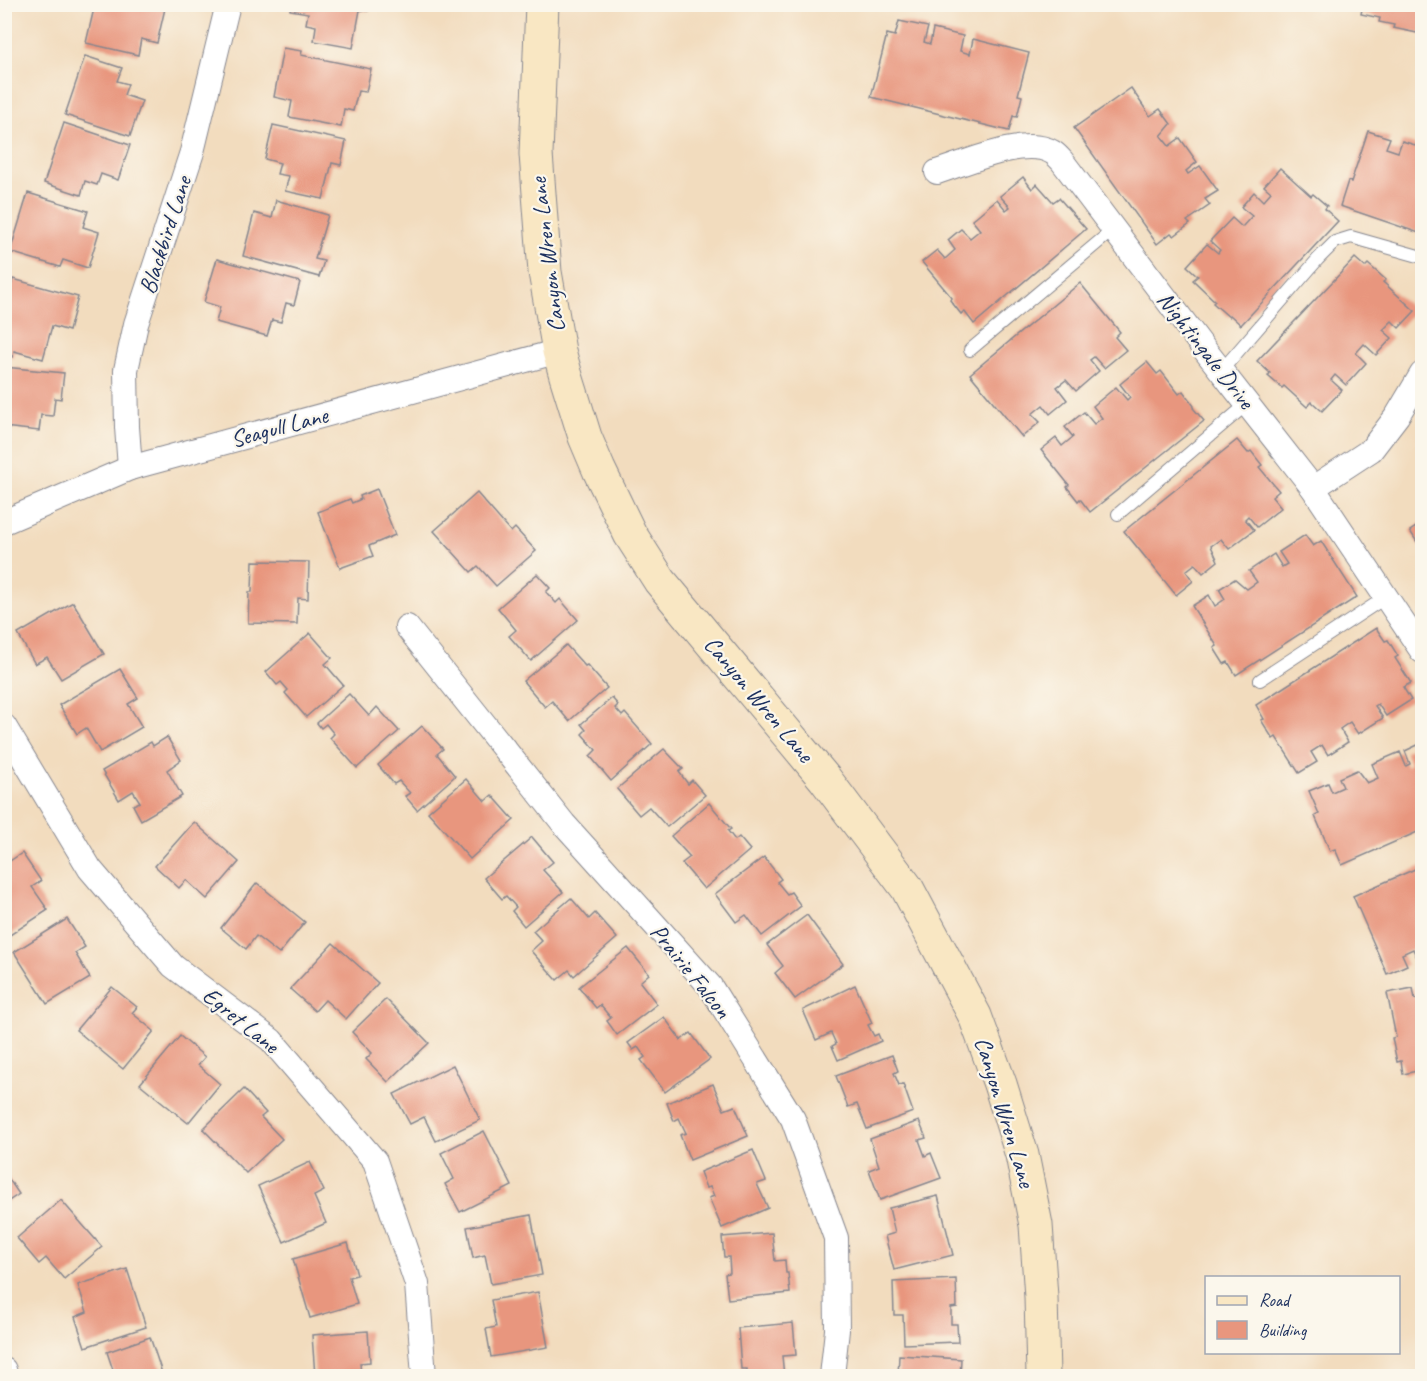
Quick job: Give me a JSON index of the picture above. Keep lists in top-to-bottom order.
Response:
{
  "streets": {
    "street": [
      "Blackbird Lane",
      "Canyon Wren Lane",
      "Nightingale Drive",
      "Seagull Lane",
      "Prairie Falcon",
      "Egret Lane"
    ]
  },
  "crossings": [
    ["Blackbird Lane", "Seagull Lane"],
    ["Canyon Wren Lane", "Seagull Lane"]
  ],
  "legend": ["Road", "Building"]
}
